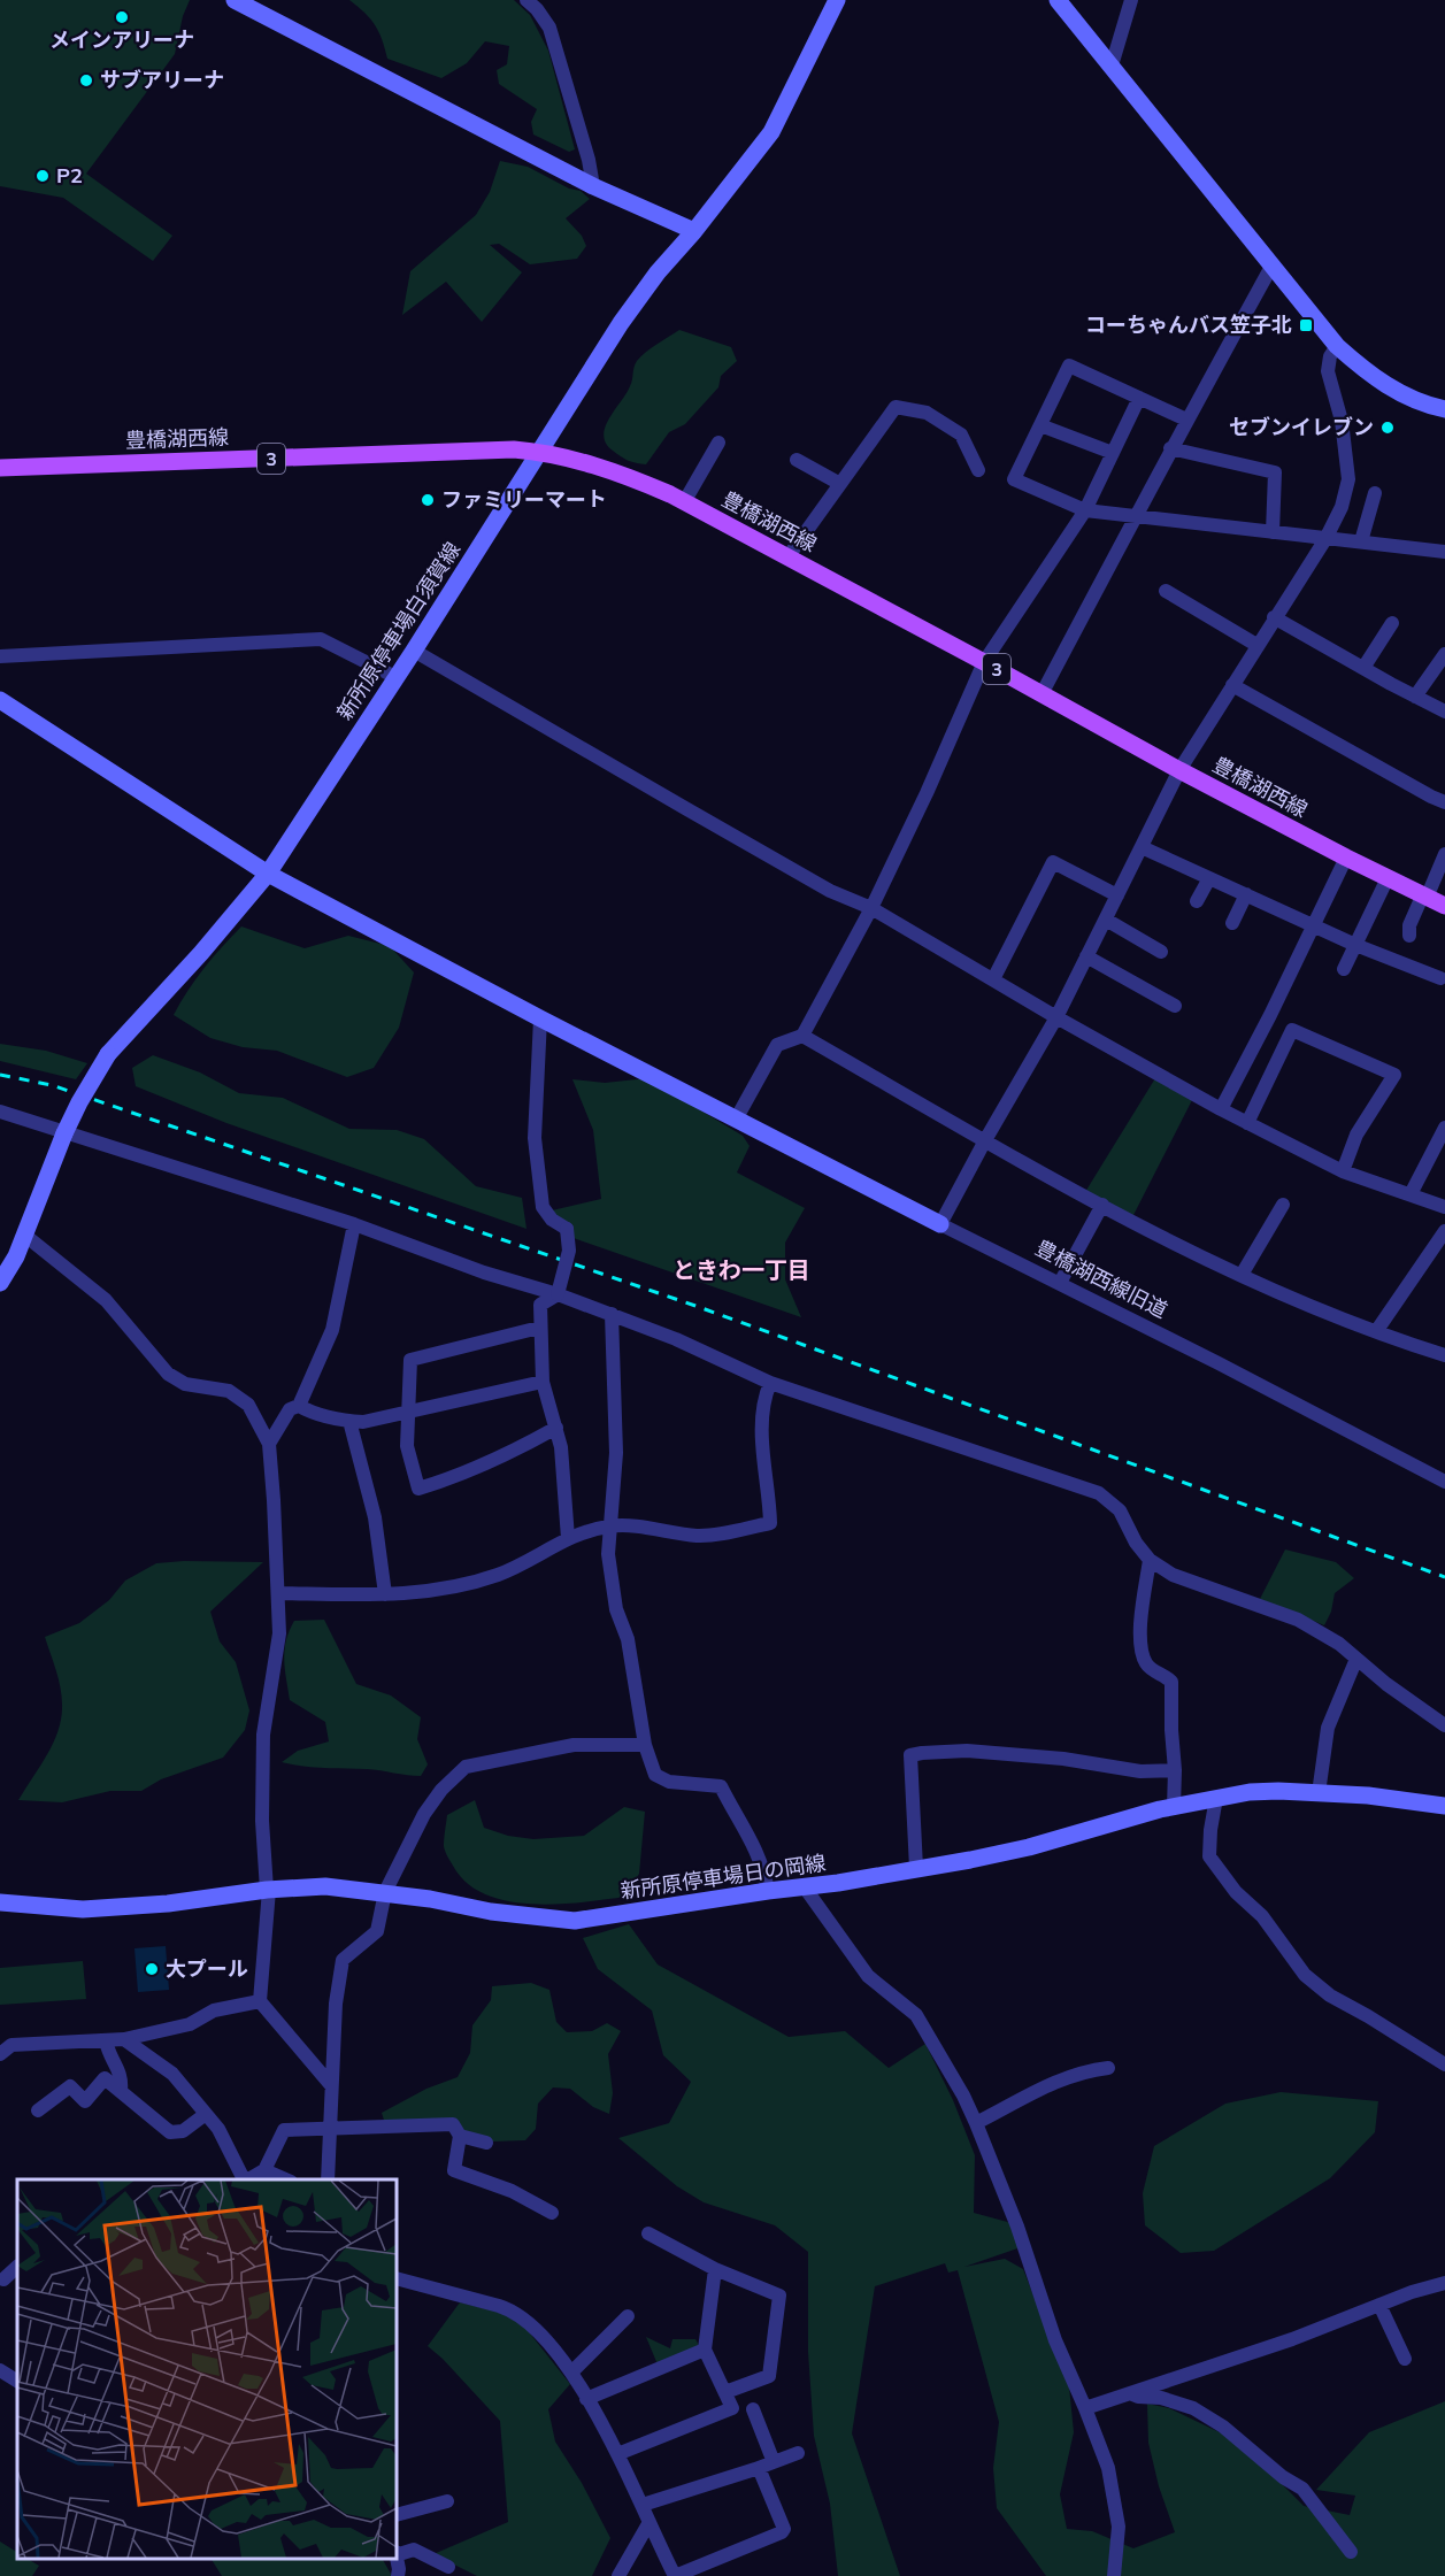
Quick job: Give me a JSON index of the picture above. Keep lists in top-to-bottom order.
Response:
{
  "streets": {
    "main road": [
      "豊橋湖西線",
      "3",
      "新所原停車場白須賀線",
      "豊橋湖西線旧道",
      "新所原停車場日の岡線"
    ]
  },
  "crossings": [
    ["豊橋湖西線", "新所原停車場白須賀線"],
    ["新所原停車場白須賀線", "豊橋湖西線旧道"]
  ],
  "districts": ["ときわ一丁目"],
  "places": {
    "other": [
      "メインアリーナ",
      "サブアリーナ",
      "P2",
      "セブンイレブン",
      "ファミリーマート",
      "大プール"
    ],
    "transit": ["コーちゃんバス笠子北"]
  }
}
